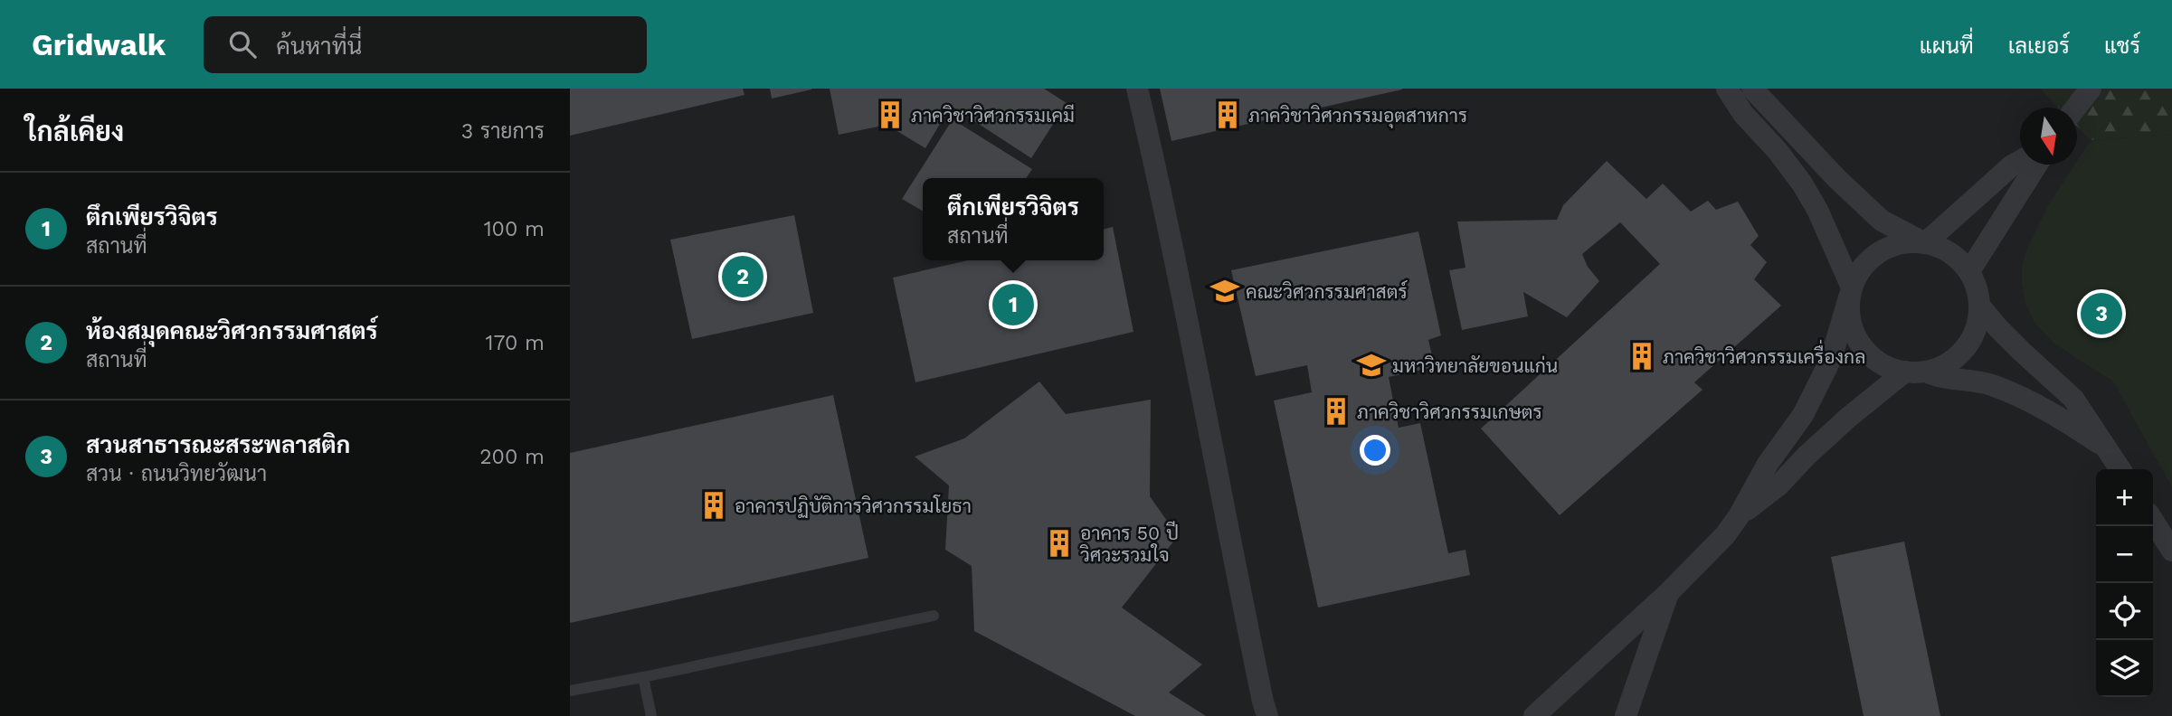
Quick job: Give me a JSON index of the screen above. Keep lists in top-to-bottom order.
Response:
{
  "places": {
    "building": [
      "ภาควิชาวิศวกรรมเคมี",
      "ภาควิชาวิศวกรรมอุตสาหการ",
      "ภาควิชาวิศวกรรมเครื่องกล",
      "ภาควิชาวิศวกรรมเกษตร",
      "อาคารปฏิบัติการวิศวกรรมโยธา",
      "อาคาร 50 ปี วิศวะรวมใจ"
    ],
    "school or university": ["คณะวิศวกรรมศาสตร์", "มหาวิทยาลัยขอนแก่น"]
  },
  "north": "bottom",
  "page": {
    "header": "Gridwalk",
    "search": "ค้นหาที่นี่",
    "nav": ["แผนที่", "เลเยอร์", "แชร์"],
    "heading": ["ใกล้เคียง", "3 รายการ"],
    "list": [
      {
        "mark": "1",
        "name": "ตึกเพียรวิจิตร",
        "note": "สถานที่",
        "value": "100 m"
      },
      {
        "mark": "2",
        "name": "ห้องสมุดคณะวิศวกรรมศาสตร์",
        "note": "สถานที่",
        "value": "170 m"
      },
      {
        "mark": "3",
        "name": "สวนสาธารณะสระพลาสติก",
        "note": "สวน · ถนนวิทยวัฒนา",
        "value": "200 m"
      }
    ],
    "popup": ["ตึกเพียรวิจิตร", "สถานที่"],
    "pins": ["2", "1", "3"],
    "map_buttons": ["+", "−"]
  }
}
